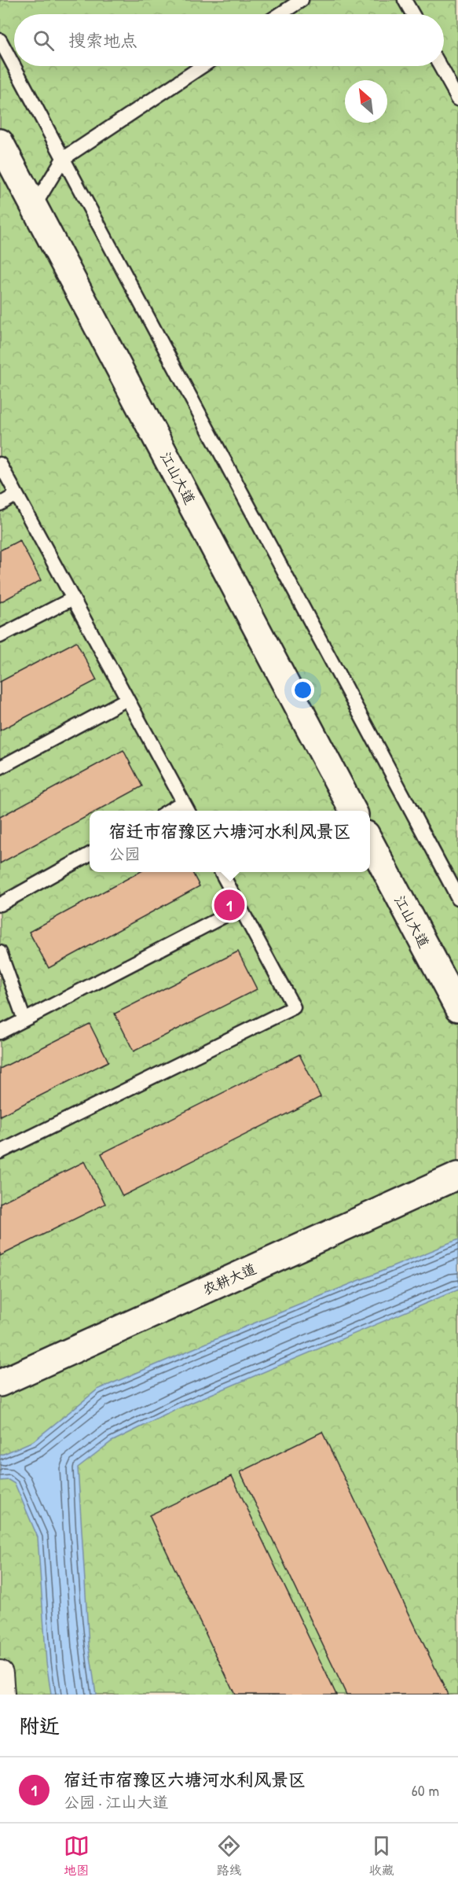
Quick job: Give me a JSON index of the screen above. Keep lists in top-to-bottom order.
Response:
{
  "streets": {
    "main road": ["江山大道", "农耕大道"]
  },
  "north": "top left",
  "page": {
    "search": "搜索地点",
    "popup": ["宿迁市宿豫区六塘河水利风景区", "公园"],
    "pins": "1",
    "heading": "附近",
    "list": [
      {
        "mark": "1",
        "name": "宿迁市宿豫区六塘河水利风景区",
        "note": "公园 · 江山大道",
        "value": "60 m"
      }
    ],
    "nav": ["地图", "路线", "收藏"]
  }
}
